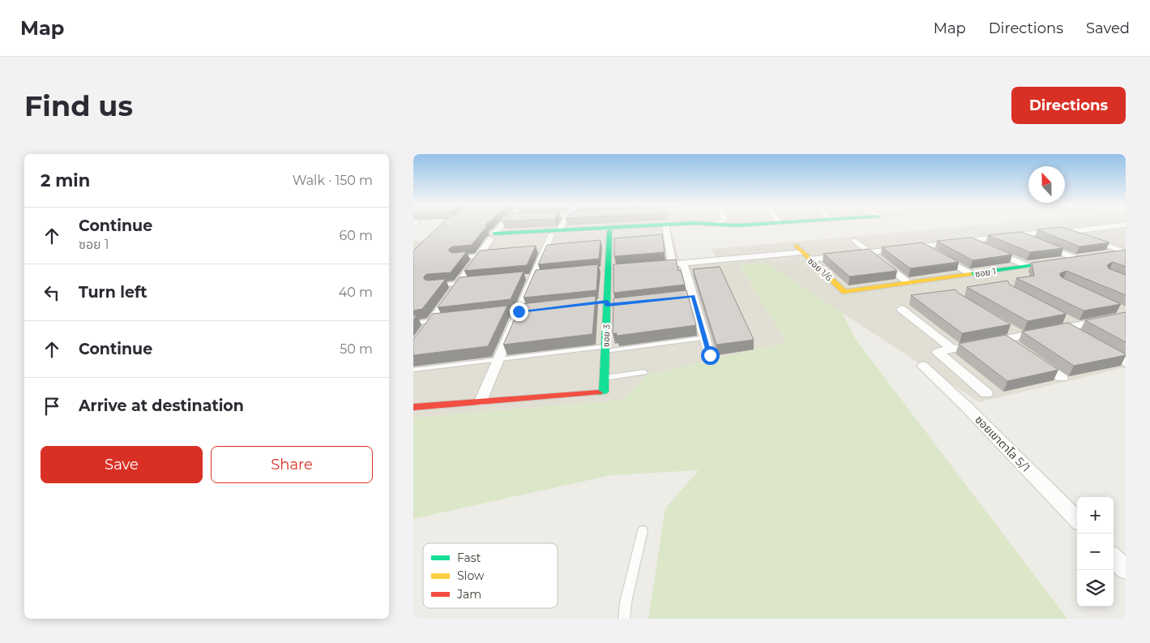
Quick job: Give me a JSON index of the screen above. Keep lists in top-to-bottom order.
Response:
{
  "streets": {
    "street": [
      "ซอย 1/6",
      "ซอย 1",
      "ซอย 3",
      "ซอยเขาตาโล 5/1"
    ]
  },
  "crossings": [
    ["ซอย 1/6", "ซอย 1"]
  ],
  "legend": ["Fast", "Slow", "Jam"],
  "north": "top",
  "page": {
    "header": "Map",
    "nav": ["Map", "Directions", "Saved"],
    "buttons": [
      "Directions",
      ["Save", "Share"]
    ],
    "title": "Find us",
    "heading": ["2 min", "Walk · 150 m"],
    "list": [
      ["Continue", "ซอย 1", "60 m"],
      ["Turn left", "40 m"],
      ["Continue", "50 m"],
      "Arrive at destination"
    ],
    "map_buttons": ["+", "−"]
  }
}
